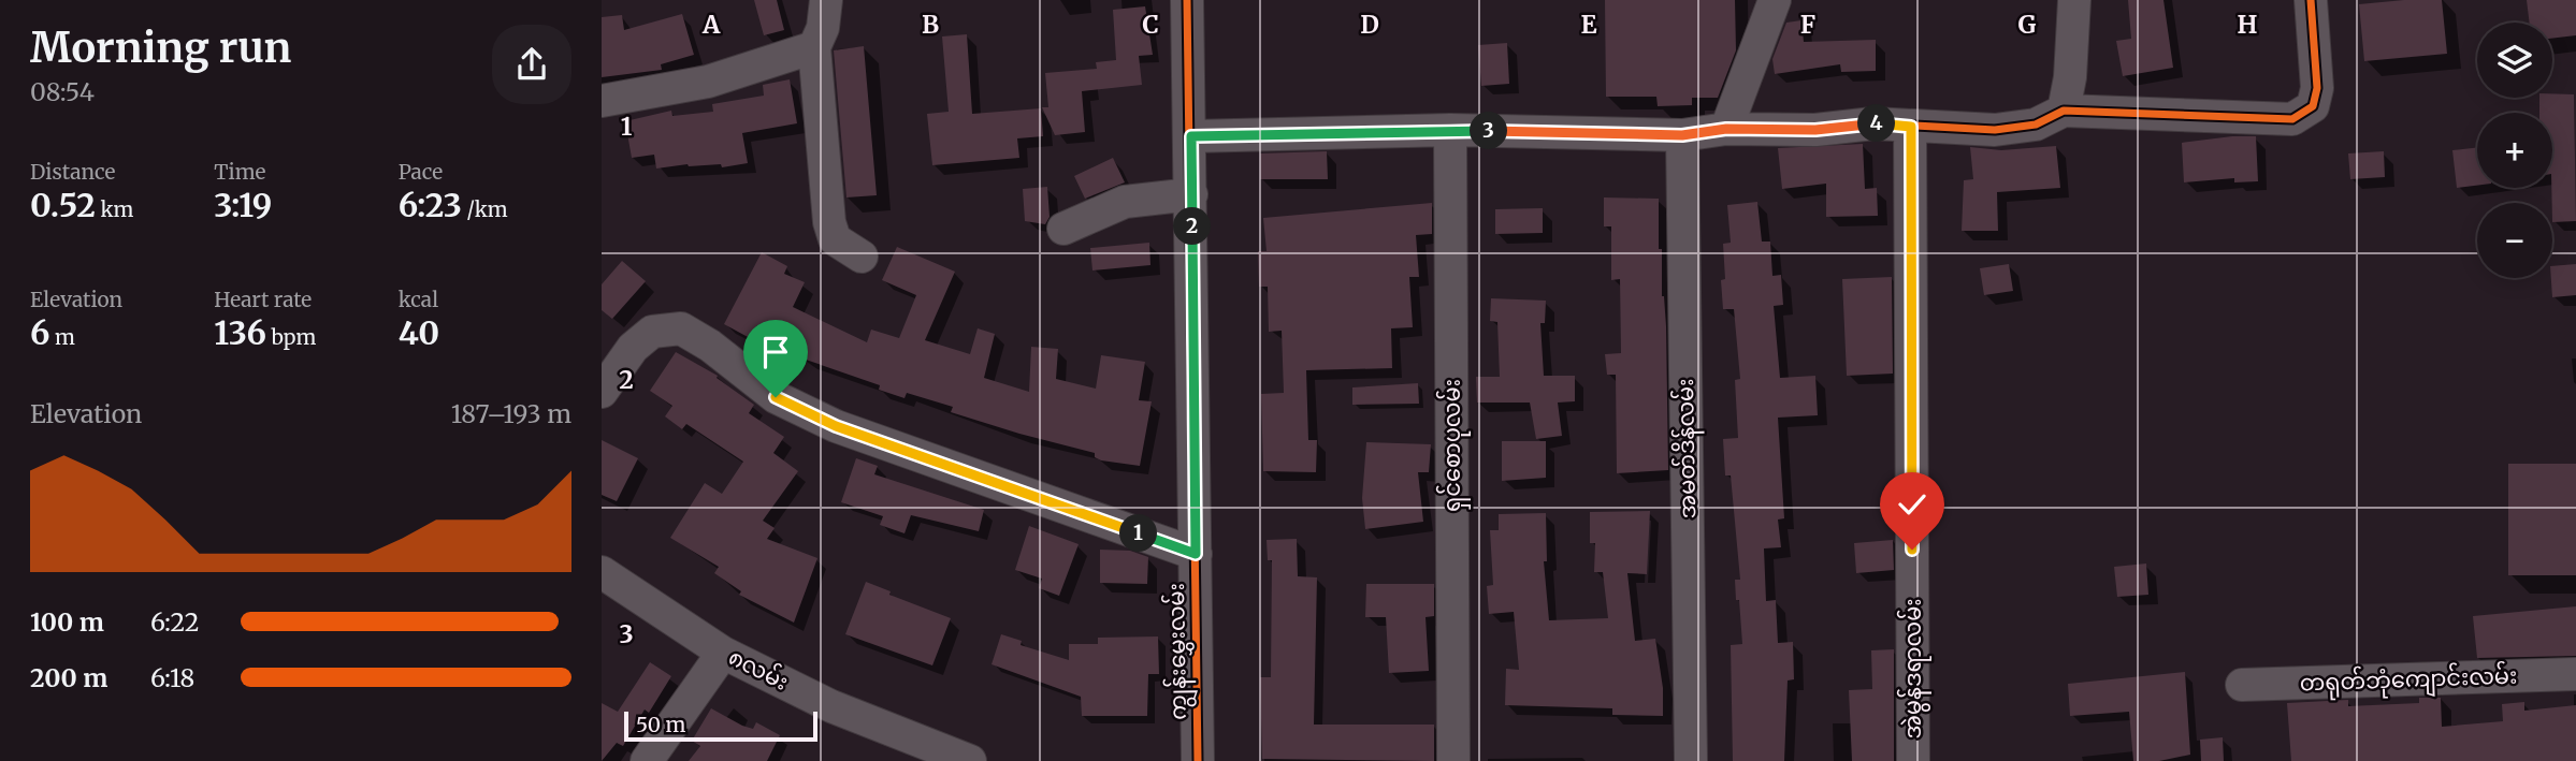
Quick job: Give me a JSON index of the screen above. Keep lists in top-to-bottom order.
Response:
{
  "streets": {
    "street": [
      "ရှင်စောပုလမ်း",
      "အမတ်ဒိန်လမ်း",
      "ကျွန်းမွှေးလမ်း",
      "အဲမွန်ဒရာလမ်း",
      "၈လမ်း",
      "တရုတ်ဘုံကျောင်းလမ်း"
    ]
  },
  "scale_bar": "50 m",
  "page": {
    "heading": ["Morning run", "08:54"],
    "map_buttons": ["+", "−"],
    "pins": [
      "4",
      "3",
      "2",
      "1"
    ],
    "stats": [
      ["Distance", "0.52 km"],
      ["Time", "3:19"],
      ["Pace", "6:23 /km"],
      ["Elevation", "6 m"],
      ["Heart rate", "136 bpm"],
      ["kcal", "40"]
    ],
    "chart": ["Elevation", "187–193 m"],
    "list": [
      {
        "name": "100 m",
        "note": "6:22"
      },
      {
        "name": "200 m",
        "note": "6:18"
      }
    ],
    "scale": "50 m"
  },
  "grid": {
    "columns": [
      "A",
      "B",
      "C",
      "D",
      "E",
      "F",
      "G",
      "H"
    ],
    "rows": ["1", "2", "3"]
  }
}
